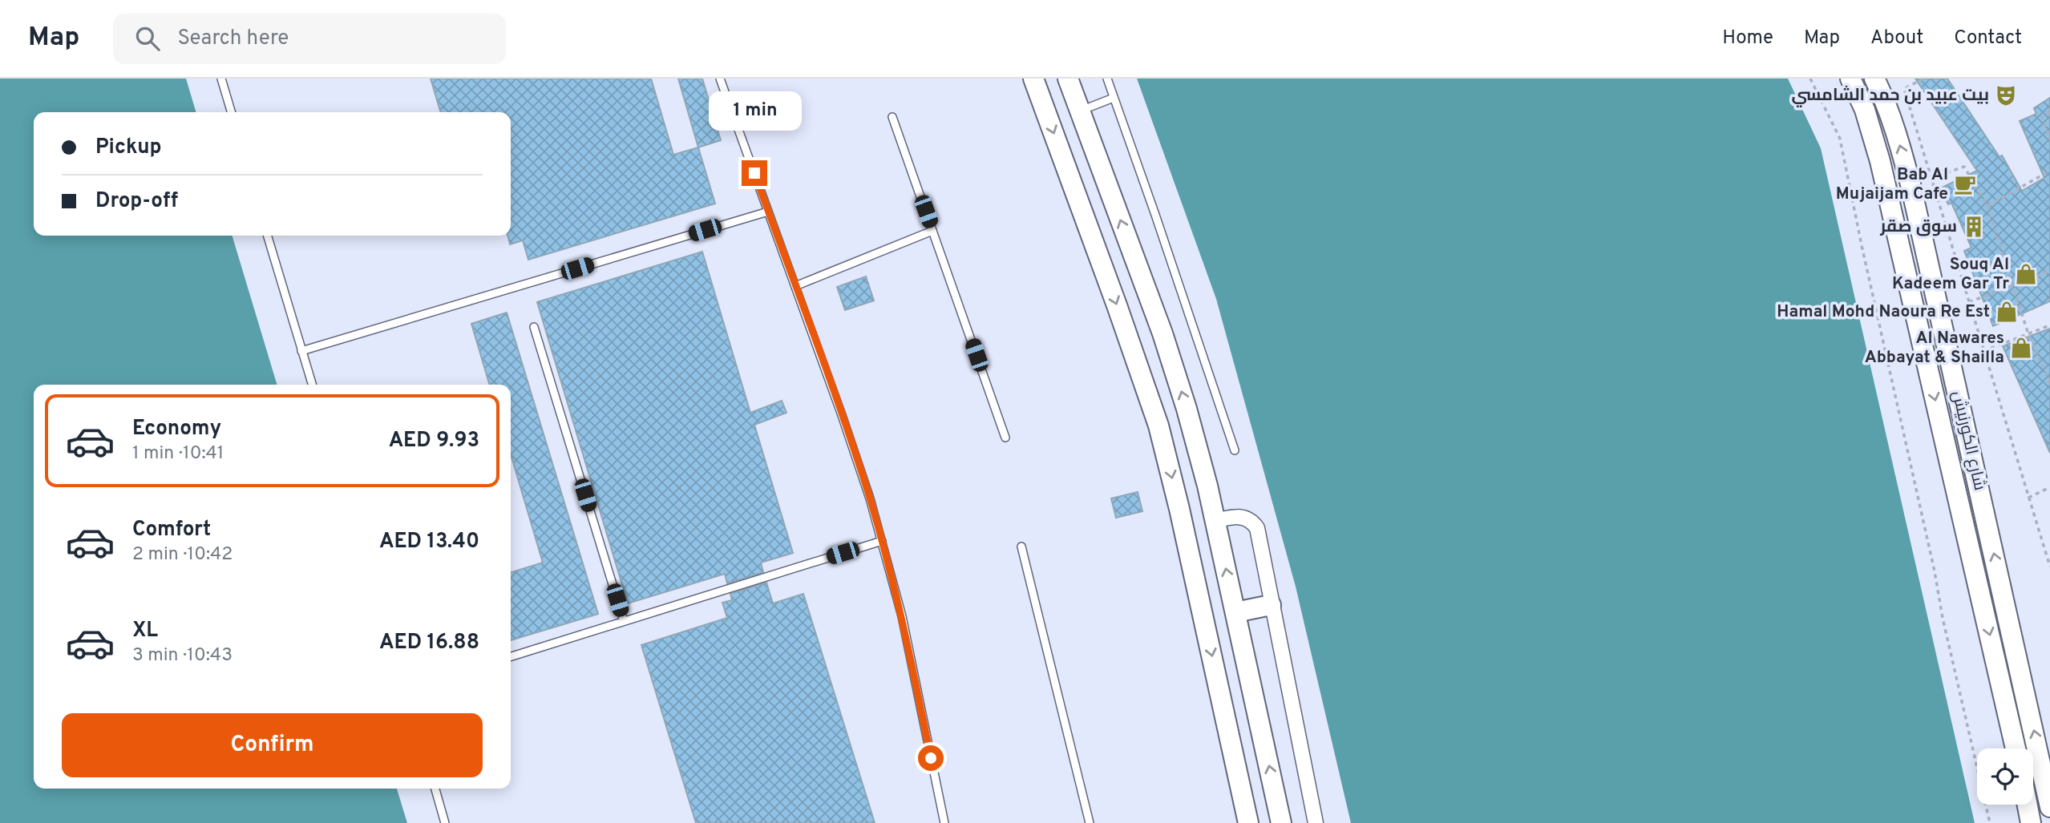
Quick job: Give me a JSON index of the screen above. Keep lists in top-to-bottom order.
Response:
{
  "streets": {
    "street": ["شارع الكورنيش"]
  },
  "places": {
    "theatre": ["بيت عبيد بن حمد الشامسي"],
    "cafe": ["Bab Al Mujaijam Cafe"],
    "building": ["سوق صقر"],
    "shop": ["Souq Al Kadeem Gar Tr", "Hamal Mohd Naoura Re Est", "Al Nawares Abbayat & Shailla"]
  },
  "page": {
    "header": "Map",
    "search": "Search here",
    "nav": [
      "Home",
      "Map",
      "About",
      "Contact"
    ],
    "bubble": "1 min",
    "banner": ["Pickup", "Drop-off"],
    "list": [
      {
        "name": "Economy",
        "note": "1 min · 10:41",
        "value": "AED 9.93"
      },
      {
        "name": "Comfort",
        "note": "2 min · 10:42",
        "value": "AED 13.40"
      },
      {
        "name": "XL",
        "note": "3 min · 10:43",
        "value": "AED 16.88"
      }
    ],
    "buttons": "Confirm"
  }
}
